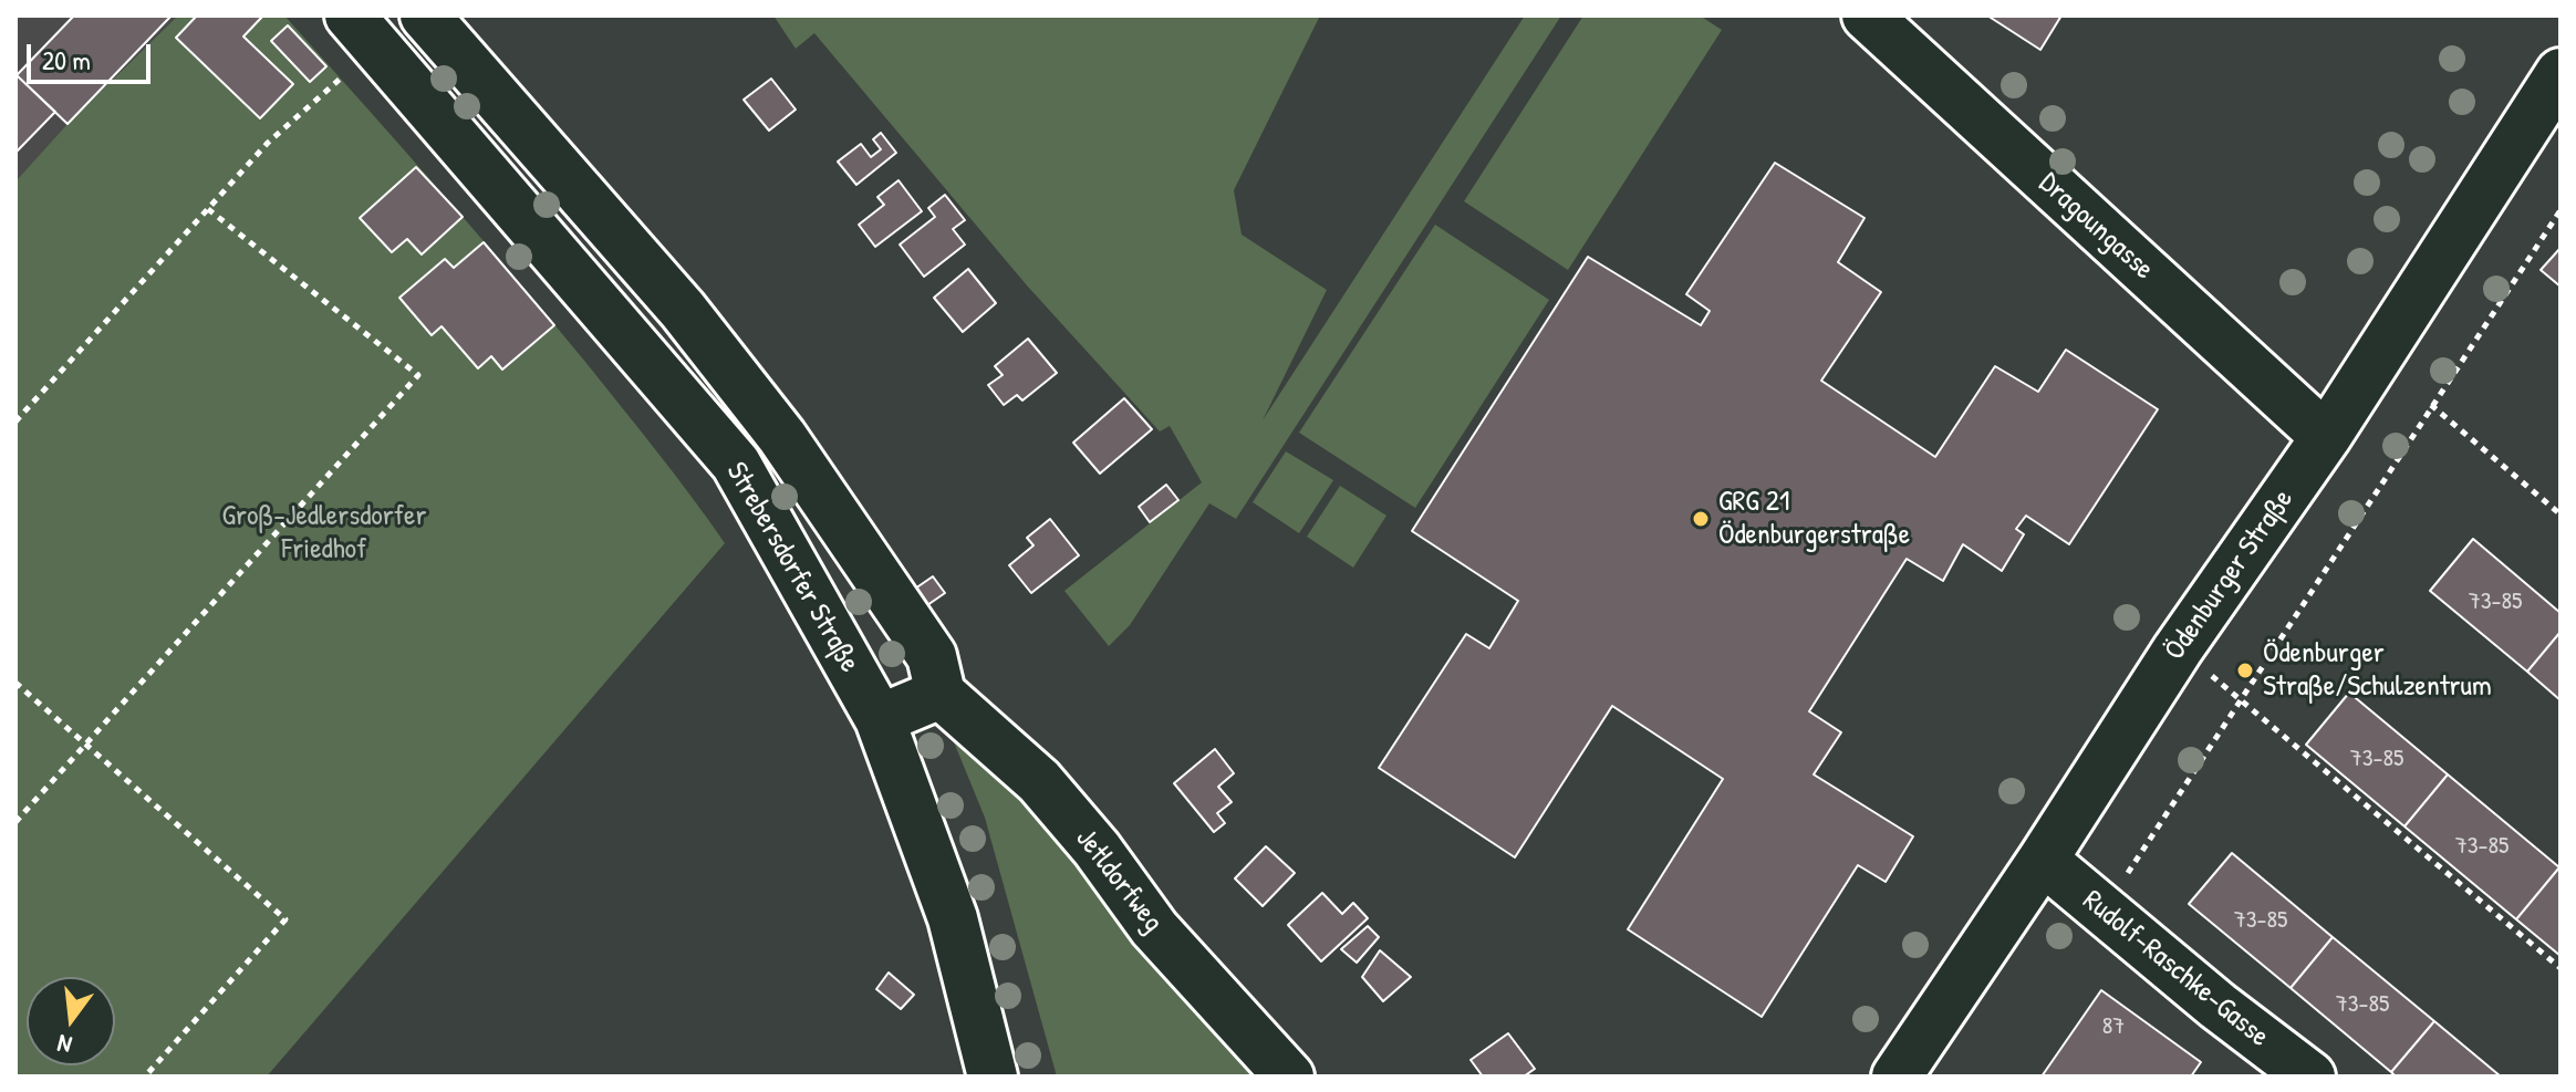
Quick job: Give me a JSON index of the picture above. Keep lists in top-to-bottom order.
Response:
{
  "streets": {
    "street": [
      "Dragoungasse",
      "Strebersdorfer Straße",
      "Ödenburger Straße",
      "Jetldorfweg",
      "Rudolf-Raschke-Gasse"
    ]
  },
  "crossings": [
    ["Dragoungasse", "Ödenburger Straße"],
    ["Ödenburger Straße", "Rudolf-Raschke-Gasse"]
  ],
  "parks": ["Groß-Jedlersdorfer Friedhof"],
  "places": ["GRG 21 Ödenburgerstraße", "Ödenburger Straße/Schulzentrum"],
  "house_numbers": [
    "73-85",
    "73-85",
    "73-85",
    "73-85",
    "73-85",
    "87"
  ],
  "scale_bar": "20 m",
  "north": "bottom"
}
